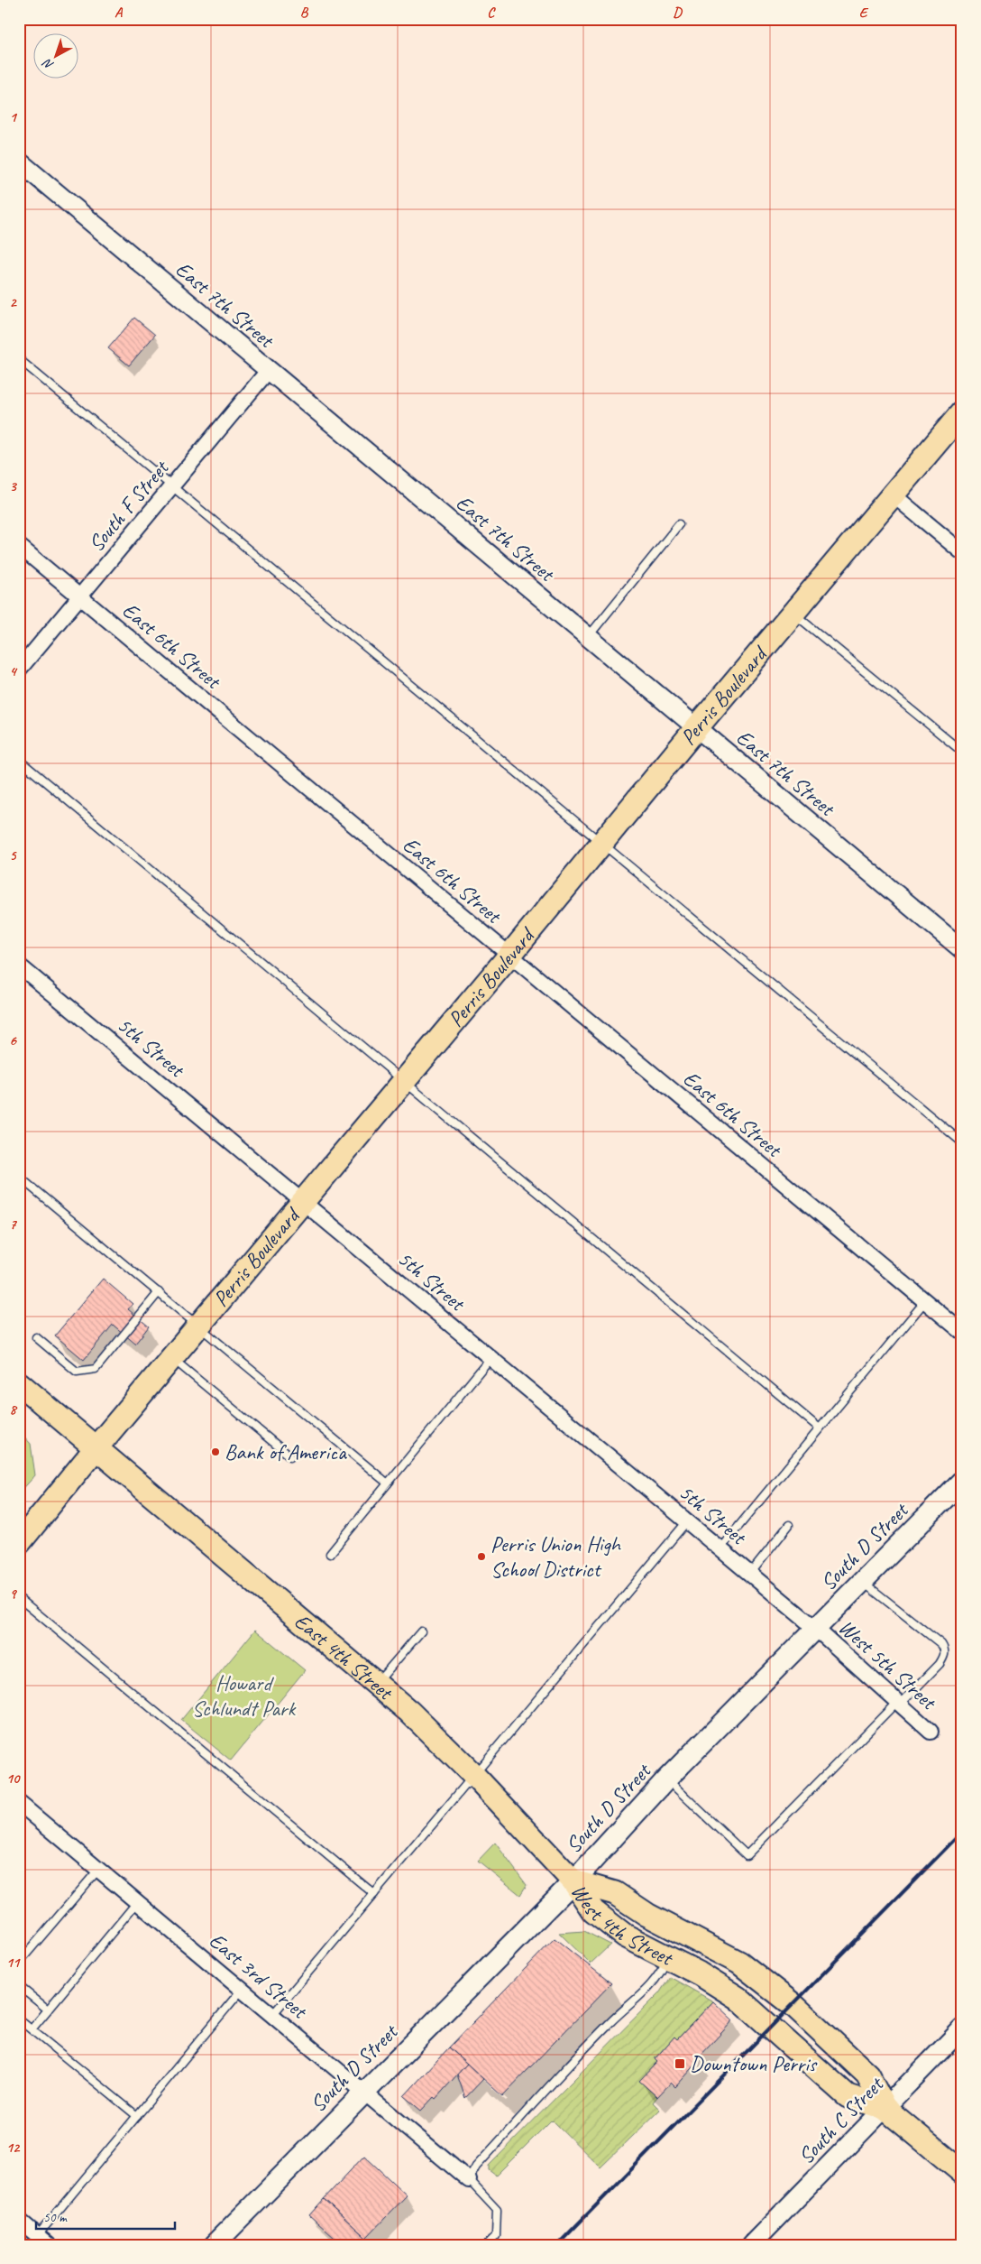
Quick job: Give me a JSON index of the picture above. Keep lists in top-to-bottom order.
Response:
{
  "streets": {
    "main road": [
      "Perris Boulevard",
      "South D Street",
      "East 4th Street",
      "West 4th Street"
    ],
    "street": [
      "East 7th Street",
      "South F Street",
      "East 6th Street",
      "5th Street",
      "West 5th Street",
      "East 3rd Street",
      "South C Street"
    ]
  },
  "crossings": [
    ["East 7th Street", "South F Street"],
    ["East 7th Street", "Perris Boulevard"],
    ["South F Street", "East 6th Street"],
    ["East 6th Street", "Perris Boulevard"],
    ["Perris Boulevard", "5th Street"],
    ["Perris Boulevard", "East 4th Street"],
    ["5th Street", "South D Street"],
    ["5th Street", "West 5th Street"],
    ["South D Street", "East 4th Street"],
    ["South D Street", "West 5th Street"],
    ["South D Street", "West 4th Street"],
    ["South D Street", "East 3rd Street"],
    ["East 4th Street", "West 4th Street"],
    ["West 4th Street", "South C Street"]
  ],
  "parks": ["Howard Schlundt Park"],
  "places": {
    "other": ["Bank of America", "Perris Union High School District"],
    "transit": ["Downtown Perris"]
  },
  "scale_bar": "50 m",
  "north": "bottom left",
  "grid": {
    "columns": [
      "A",
      "B",
      "C",
      "D",
      "E"
    ],
    "rows": [
      "1",
      "2",
      "3",
      "4",
      "5",
      "6",
      "7",
      "8",
      "9",
      "10",
      "11",
      "12"
    ]
  }
}
